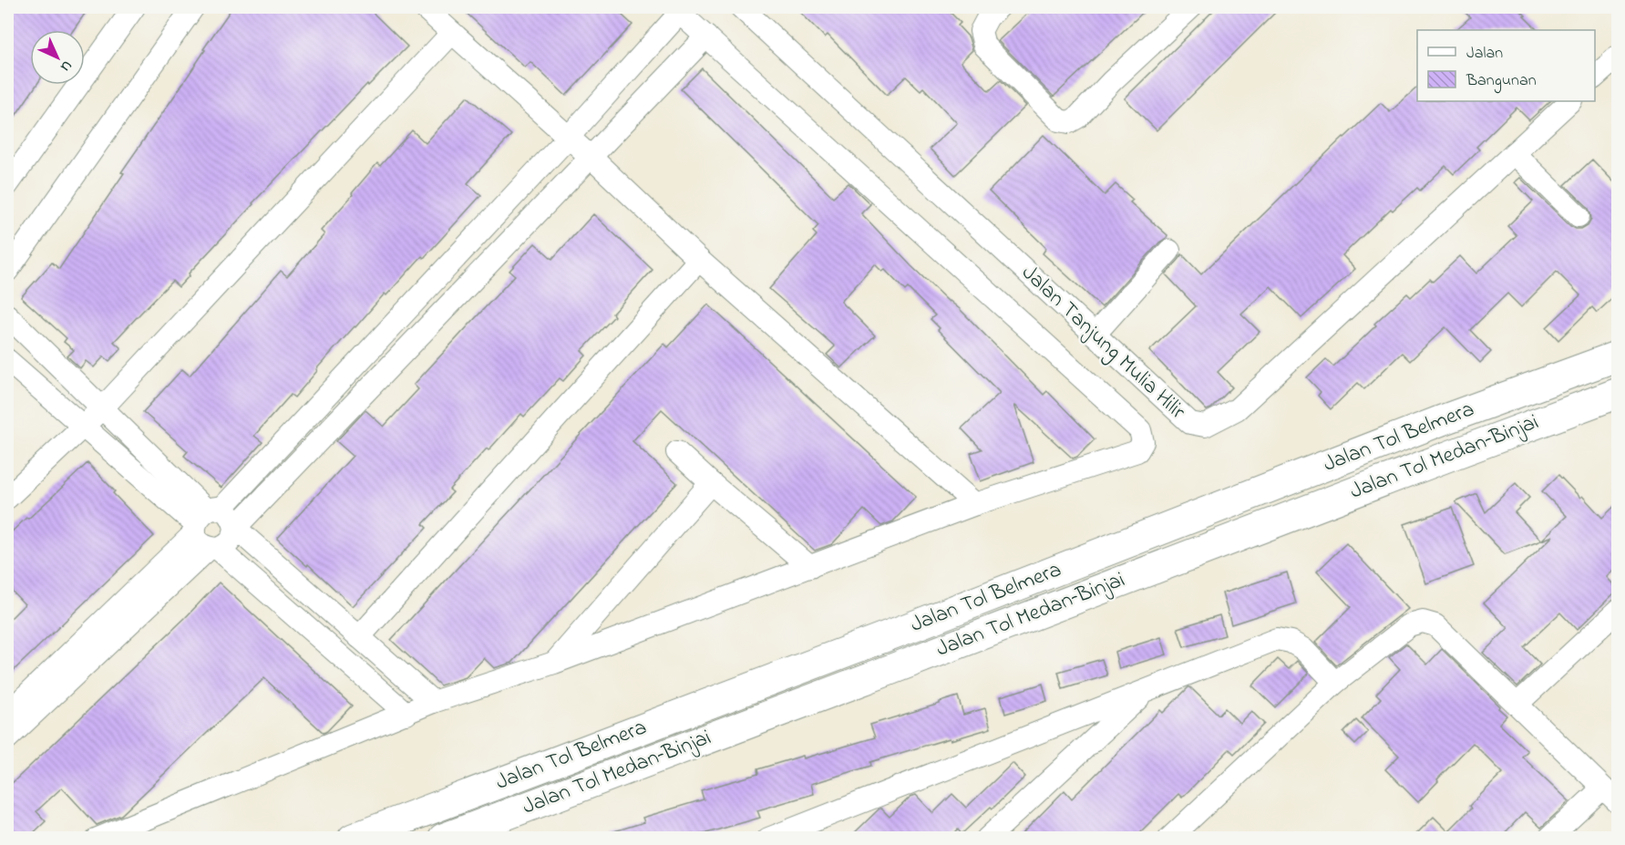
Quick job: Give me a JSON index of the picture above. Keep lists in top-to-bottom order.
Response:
{
  "streets": {
    "highway": ["Jalan Tol Belmera", "Jalan Tol Medan–Binjai"],
    "street": ["Jalan Tanjung Mulia Hilir"]
  },
  "legend": ["Jalan", "Bangunan"],
  "north": "bottom right"
}
